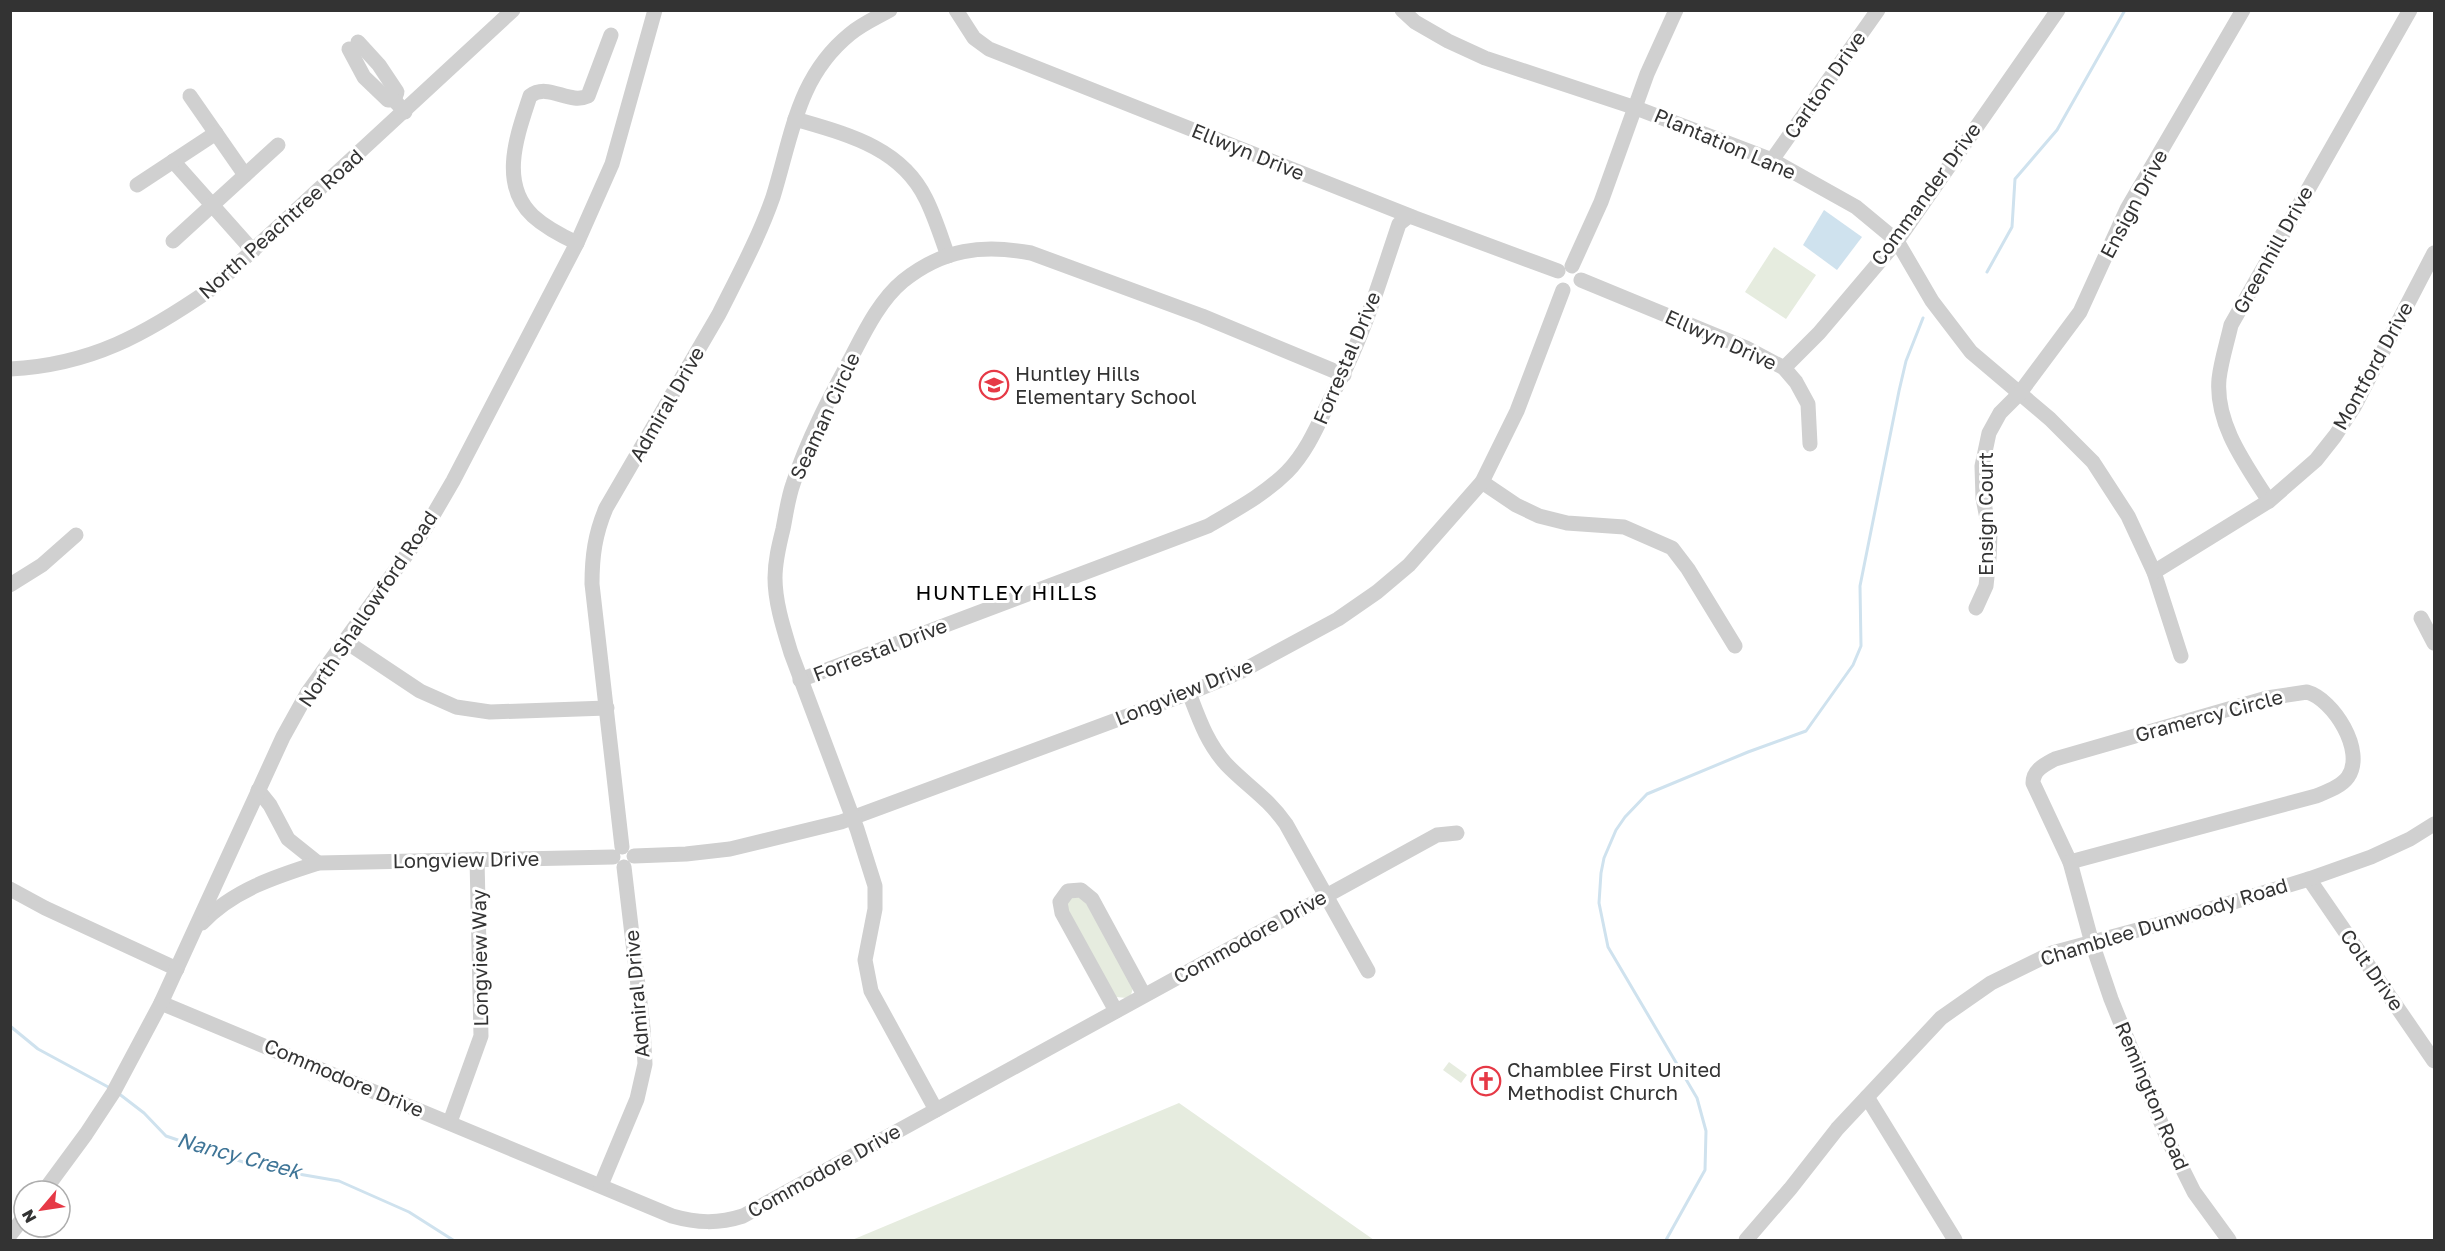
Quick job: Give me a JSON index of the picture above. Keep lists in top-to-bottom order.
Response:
{
  "streets": {
    "street": [
      "Carlton Drive",
      "Plantation Lane",
      "Ellwyn Drive",
      "Commander Drive",
      "Ensign Drive",
      "North Peachtree Road",
      "Greenhill Drive",
      "Forrestal Drive",
      "Montford Drive",
      "Admiral Drive",
      "Seaman Circle",
      "Ensign Court",
      "North Shallowford Road",
      "Longview Drive",
      "Gramercy Circle",
      "Chamblee Dunwoody Road",
      "Commodore Drive",
      "Longview Way",
      "Colt Drive",
      "Remington Road"
    ]
  },
  "crossings": [
    ["Carlton Drive", "Plantation Lane"],
    ["Plantation Lane", "Commander Drive"],
    ["Plantation Lane", "Ensign Drive"],
    ["Plantation Lane", "Montford Drive"],
    ["Plantation Lane", "Ensign Court"],
    ["Ellwyn Drive", "Commander Drive"],
    ["Ellwyn Drive", "Forrestal Drive"],
    ["Ellwyn Drive", "Longview Drive"],
    ["Ensign Drive", "Ensign Court"],
    ["Greenhill Drive", "Montford Drive"],
    ["Forrestal Drive", "Seaman Circle"],
    ["Admiral Drive", "Longview Drive"],
    ["Admiral Drive", "Commodore Drive"],
    ["Seaman Circle", "Longview Drive"],
    ["Seaman Circle", "Commodore Drive"],
    ["North Shallowford Road", "Longview Drive"],
    ["North Shallowford Road", "Commodore Drive"],
    ["Longview Drive", "Longview Way"],
    ["Gramercy Circle", "Chamblee Dunwoody Road"],
    ["Gramercy Circle", "Remington Road"],
    ["Chamblee Dunwoody Road", "Colt Drive"],
    ["Chamblee Dunwoody Road", "Remington Road"],
    ["Commodore Drive", "Longview Way"]
  ],
  "districts": ["HUNTLEY HILLS"],
  "water": ["Nancy Creek"],
  "places": {
    "school or university": ["Huntley Hills Elementary School"],
    "church": ["Chamblee First United Methodist Church"]
  },
  "north": "bottom left"
}
